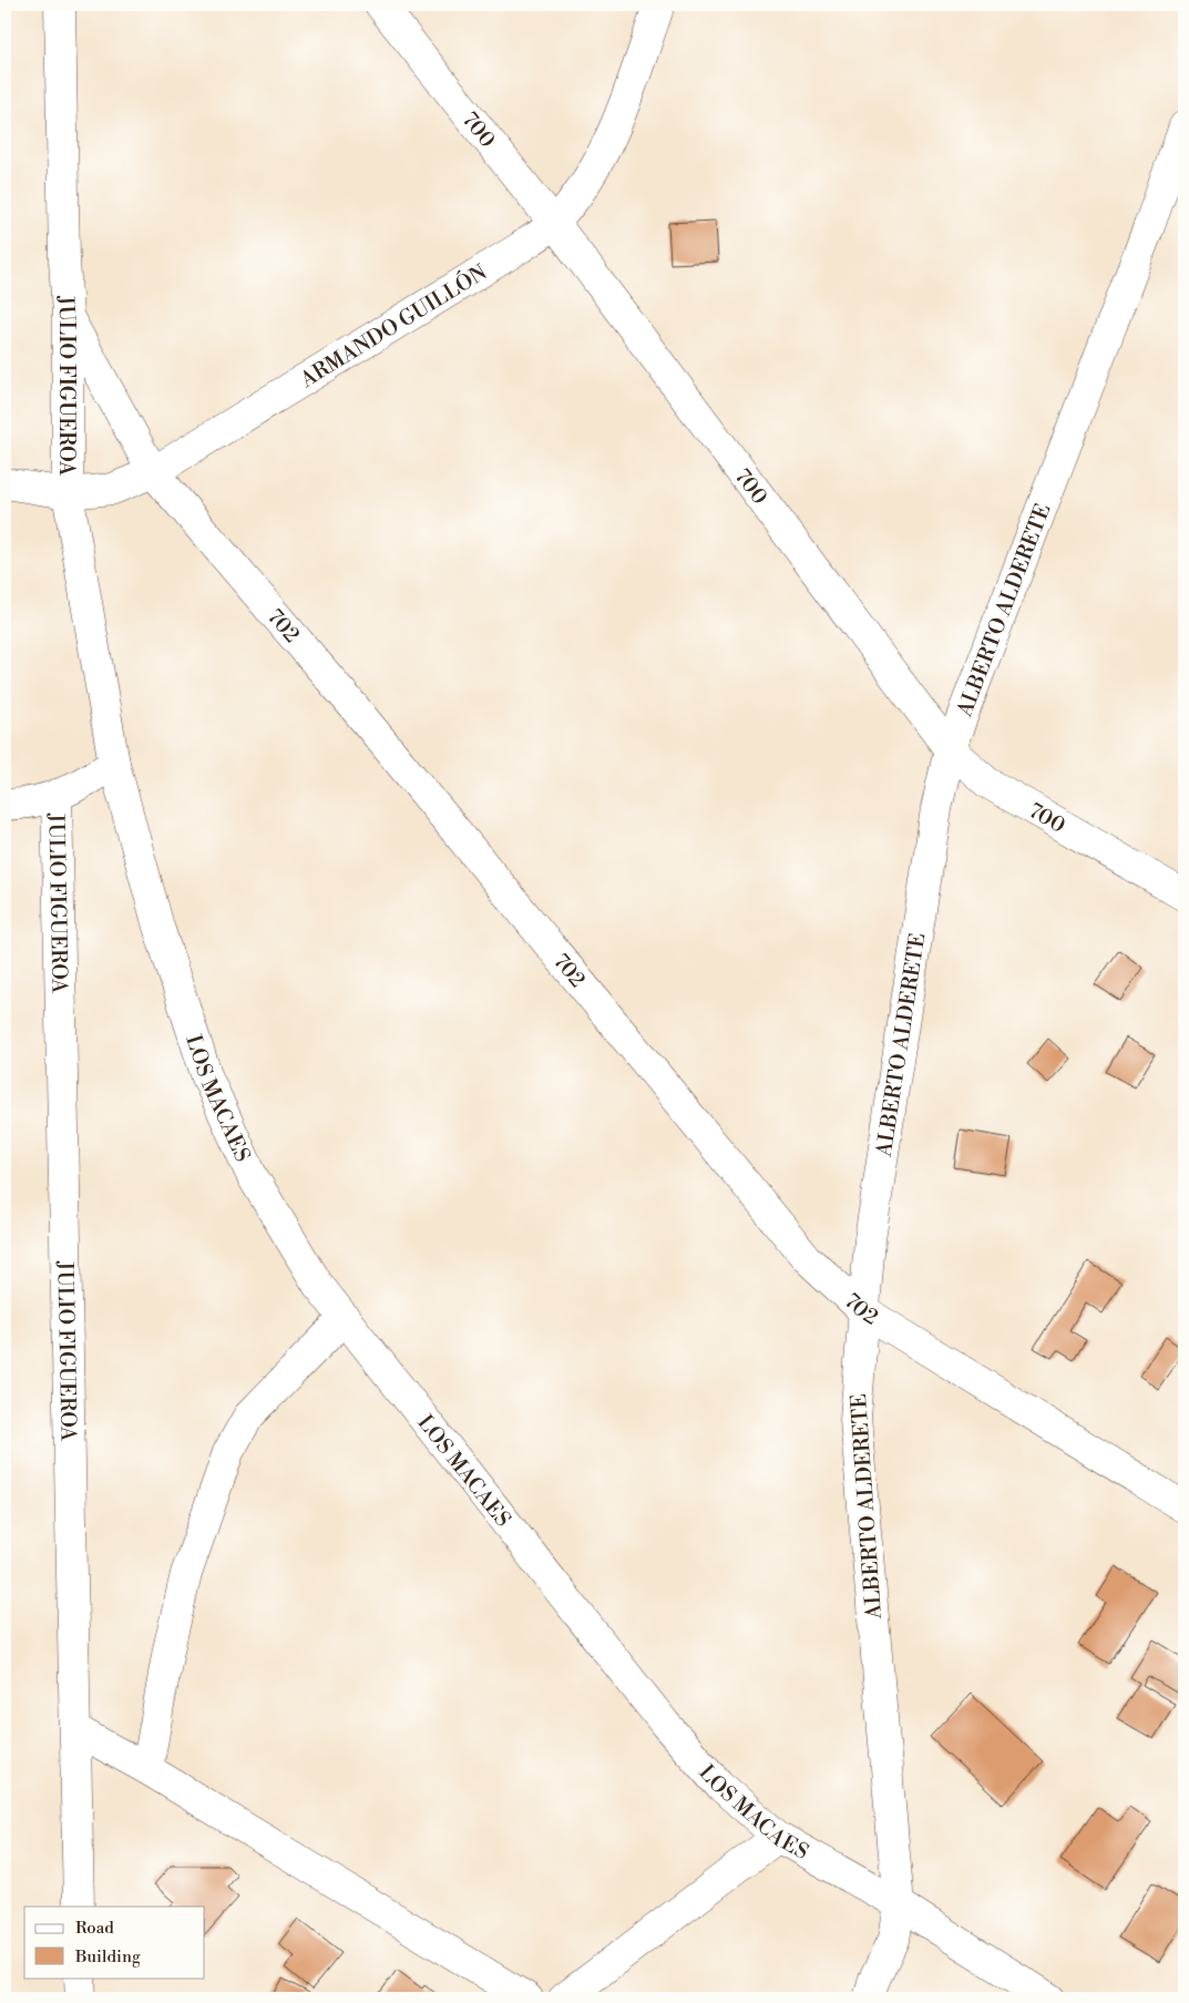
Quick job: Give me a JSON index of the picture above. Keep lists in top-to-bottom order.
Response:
{
  "streets": {
    "street": [
      "700",
      "ARMANDO GUILLÓN",
      "JULIO FIGUEROA",
      "ALBERTO ALDERETE",
      "702",
      "LOS MACAES"
    ]
  },
  "crossings": [
    ["700", "ARMANDO GUILLÓN"],
    ["700", "ALBERTO ALDERETE"],
    ["ARMANDO GUILLÓN", "JULIO FIGUEROA"],
    ["ARMANDO GUILLÓN", "702"],
    ["JULIO FIGUEROA", "702"],
    ["JULIO FIGUEROA", "LOS MACAES"],
    ["ALBERTO ALDERETE", "702"],
    ["ALBERTO ALDERETE", "LOS MACAES"]
  ],
  "legend": ["Road", "Building"]
}
